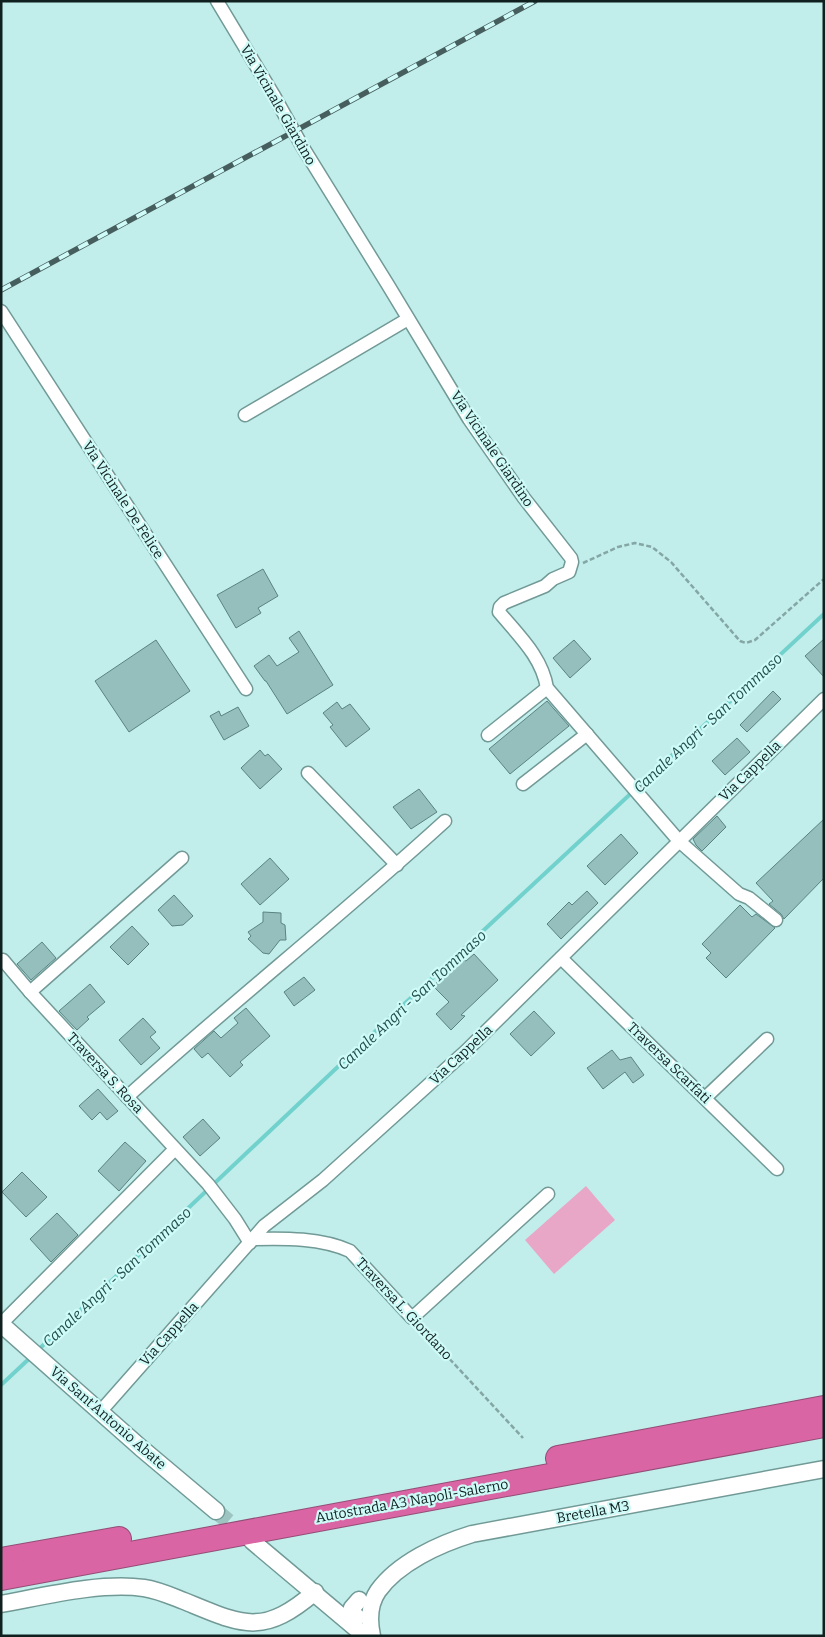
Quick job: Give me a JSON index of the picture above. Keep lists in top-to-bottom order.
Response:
{
  "streets": {
    "highway": ["Autostrada A3 Napoli-Salerno"],
    "street": [
      "Via Vicinale Giardino",
      "Via Vicinale De Felice",
      "Via Cappella",
      "Traversa Scarfati",
      "Traversa S. Rosa",
      "Traversa L. Giordano",
      "Via Sant'Antonio Abate",
      "Bretella M3"
    ]
  },
  "crossings": [
    ["Via Cappella", "Traversa Scarfati"],
    ["Via Cappella", "Traversa S. Rosa"],
    ["Via Cappella", "Traversa L. Giordano"],
    ["Via Cappella", "Via Sant'Antonio Abate"],
    ["Traversa S. Rosa", "Traversa L. Giordano"]
  ],
  "water": ["Canale Angri - San Tommaso"]
}
